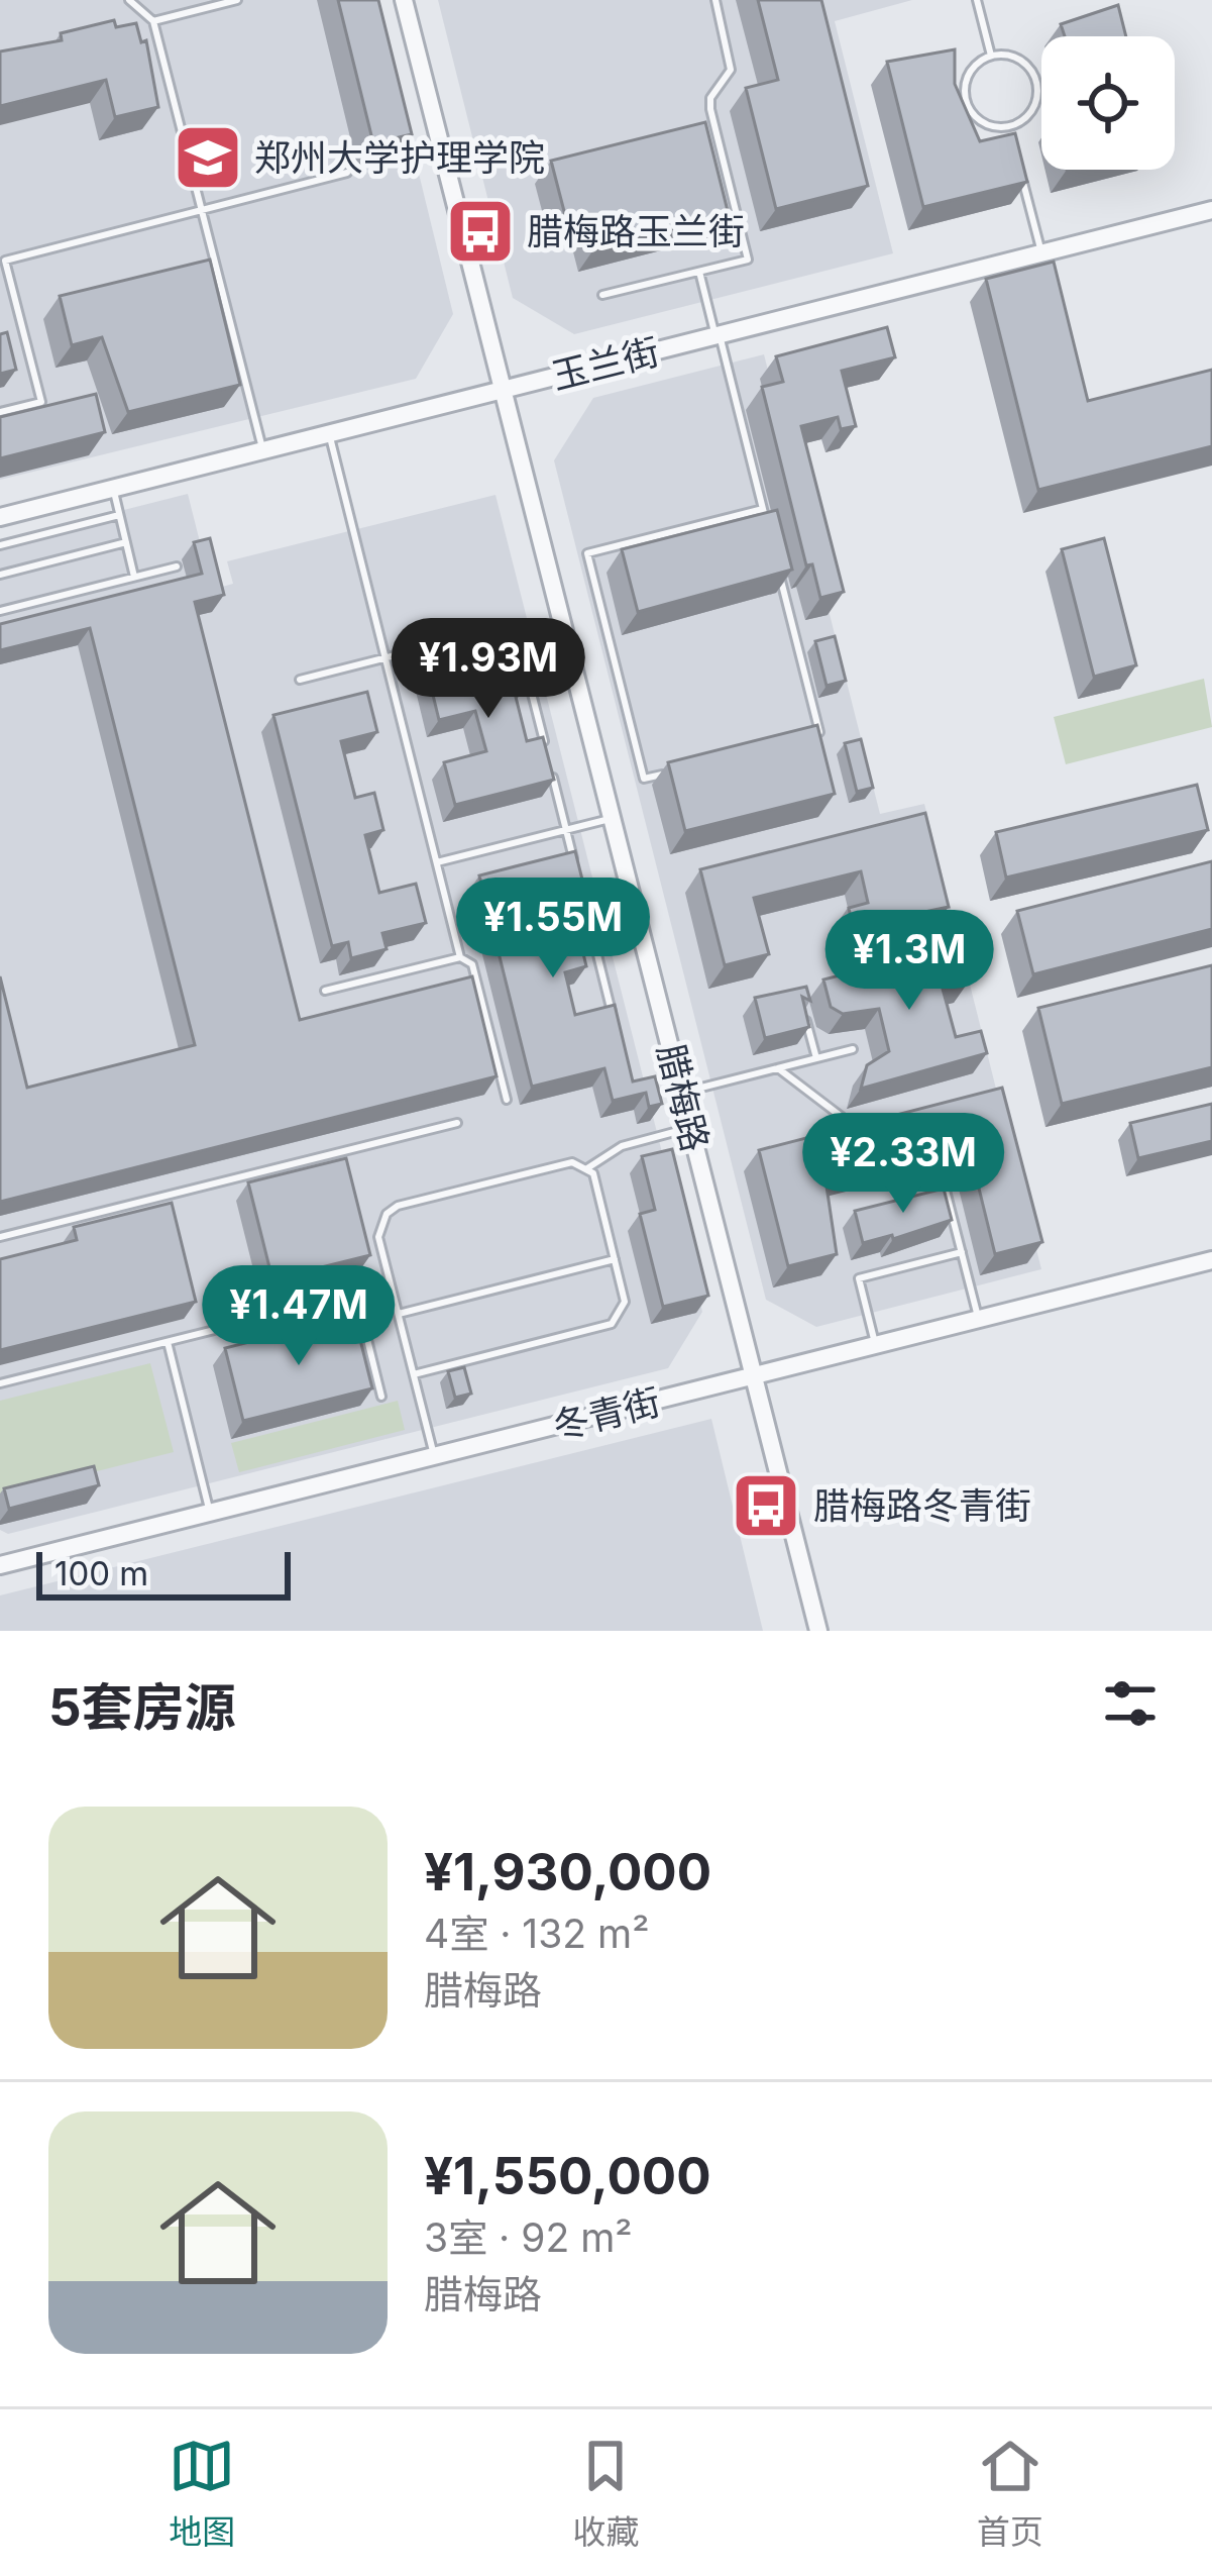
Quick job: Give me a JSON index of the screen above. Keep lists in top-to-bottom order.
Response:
{
  "streets": {
    "street": ["玉兰街", "腊梅路", "冬青街"]
  },
  "crossings": [
    ["玉兰街", "腊梅路"],
    ["腊梅路", "冬青街"]
  ],
  "places": {
    "school or university": ["郑州大学护理学院"],
    "bus stop": ["腊梅路玉兰街", "腊梅路冬青街"]
  },
  "scale_bar": "100 m",
  "page": {
    "price": [
      "¥1.93M",
      "¥1.55M",
      "¥1.3M",
      "¥2.33M",
      "¥1.47M"
    ],
    "scale": "100 m",
    "heading": "5套房源",
    "list": [
      {
        "name": "¥1,930,000",
        "note": "4室 · 132 m² · 腊梅路"
      },
      {
        "name": "¥1,550,000",
        "note": "3室 · 92 m² · 腊梅路"
      }
    ],
    "tabs": ["地图", "收藏", "首页"]
  }
}
